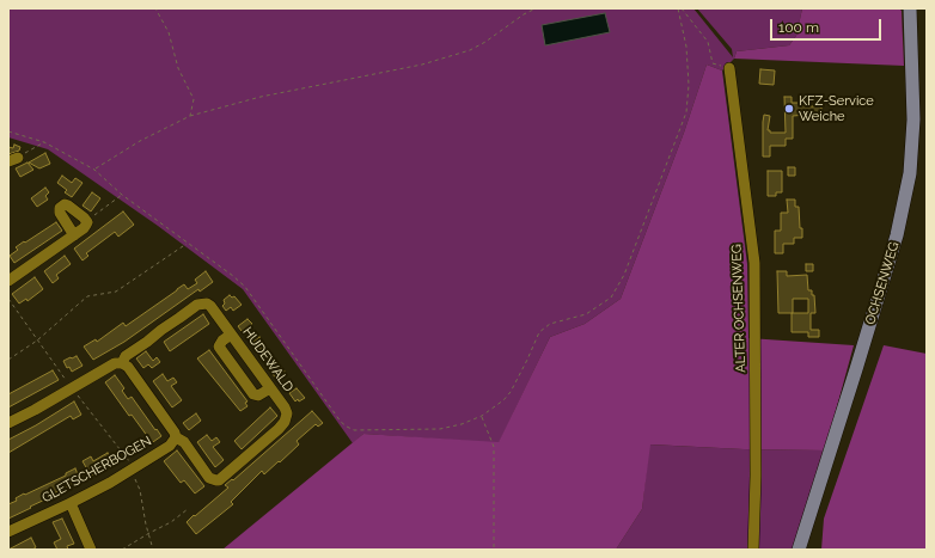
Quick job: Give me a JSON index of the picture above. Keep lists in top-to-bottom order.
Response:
{
  "streets": {
    "main road": ["OCHSENWEG"],
    "street": ["ALTER OCHSENWEG", "HUDEWALD", "GLETSCHERBOGEN"]
  },
  "crossings": [
    ["HUDEWALD", "GLETSCHERBOGEN"]
  ],
  "places": ["KFZ-Service Weiche"],
  "scale_bar": "100 m"
}
